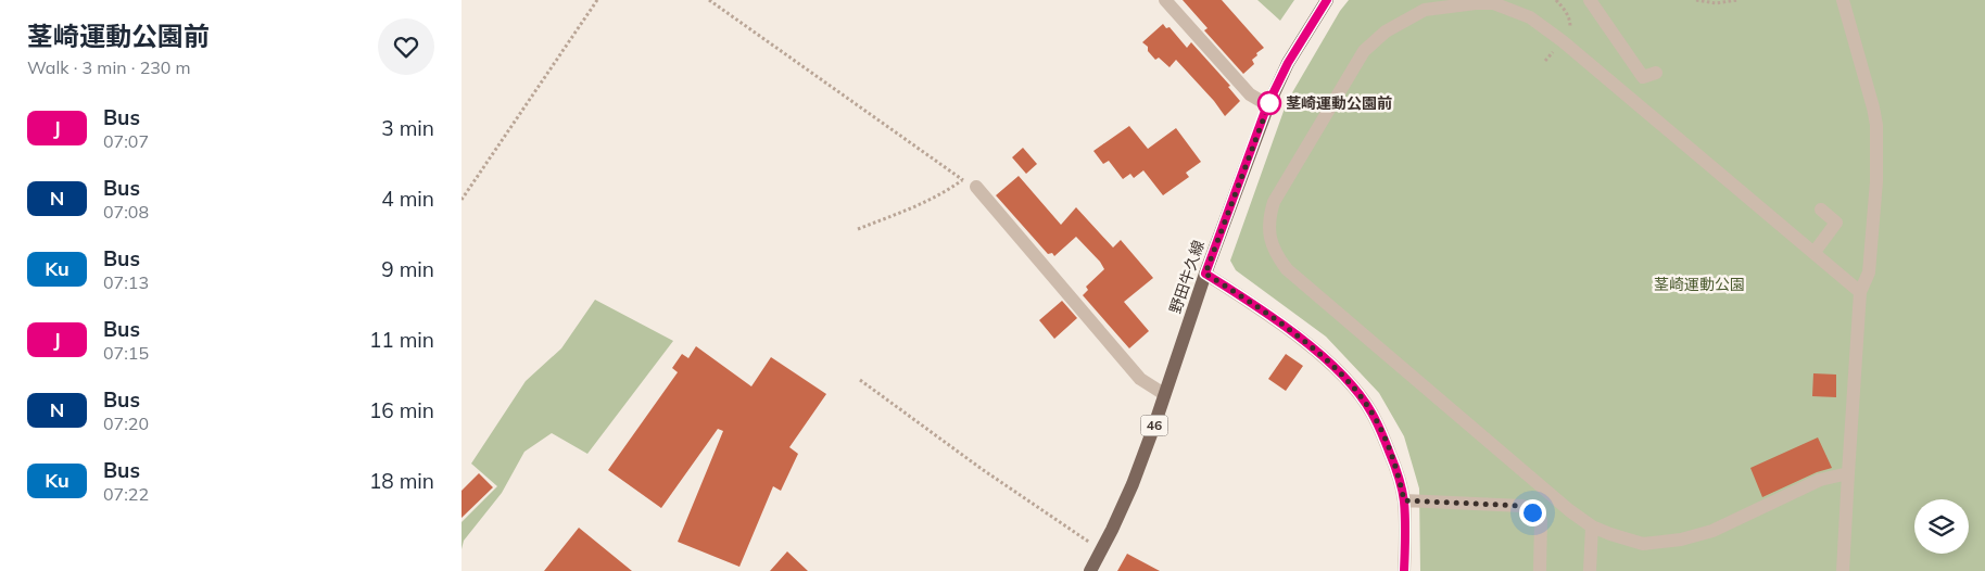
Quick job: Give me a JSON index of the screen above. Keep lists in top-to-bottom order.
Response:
{
  "streets": {
    "main road": ["野田牛久線", "46"]
  },
  "parks": ["茎崎運動公園"],
  "places": ["茎崎運動公園前"],
  "lines": ["bus line J"],
  "page": {
    "heading": ["茎崎運動公園前", "Walk · 3 min · 230 m"],
    "list": [
      {
        "mark": "J",
        "name": "Bus",
        "note": "07:07",
        "value": "3 min"
      },
      {
        "mark": "N",
        "name": "Bus",
        "note": "07:08",
        "value": "4 min"
      },
      {
        "mark": "Ku",
        "name": "Bus",
        "note": "07:13",
        "value": "9 min"
      },
      {
        "mark": "J",
        "name": "Bus",
        "note": "07:15",
        "value": "11 min"
      },
      {
        "mark": "N",
        "name": "Bus",
        "note": "07:20",
        "value": "16 min"
      },
      {
        "mark": "Ku",
        "name": "Bus",
        "note": "07:22",
        "value": "18 min"
      }
    ]
  }
}
